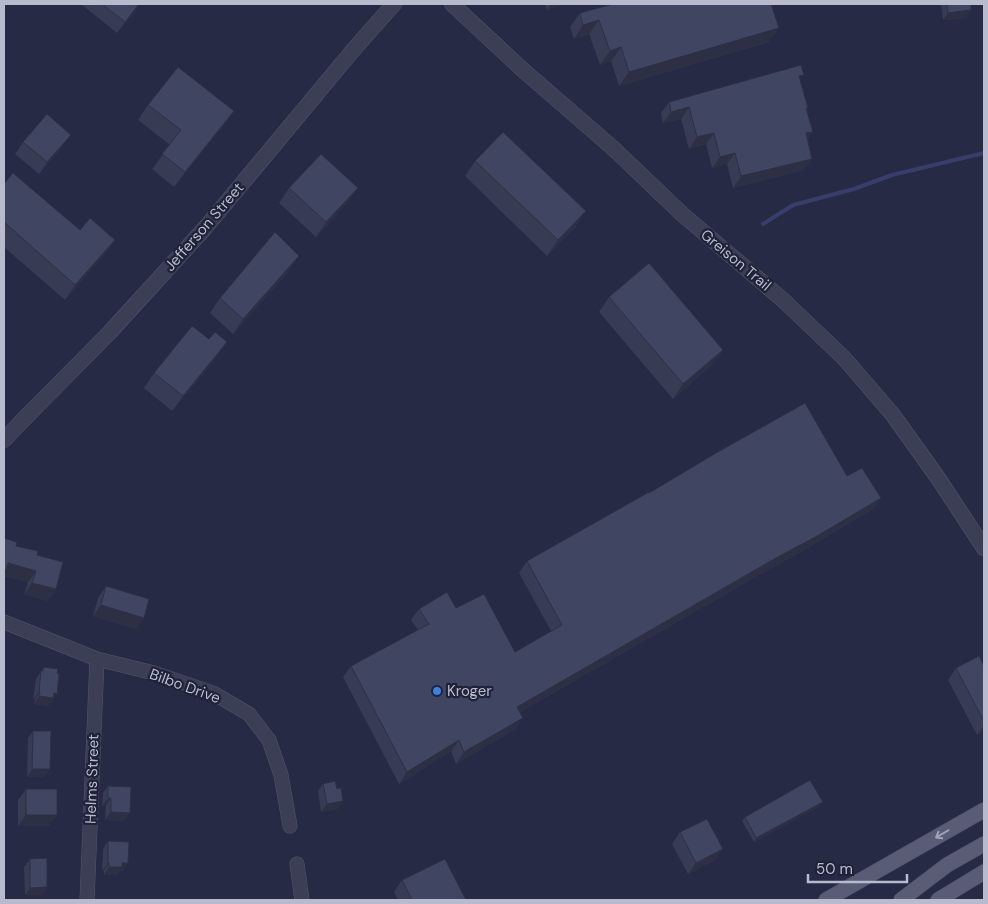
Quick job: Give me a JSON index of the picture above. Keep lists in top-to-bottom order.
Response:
{
  "streets": {
    "street": [
      "Jefferson Street",
      "Greison Trail",
      "Bilbo Drive",
      "Helms Street"
    ]
  },
  "crossings": [
    ["Bilbo Drive", "Helms Street"]
  ],
  "places": ["Kroger"],
  "scale_bar": "50 m"
}
